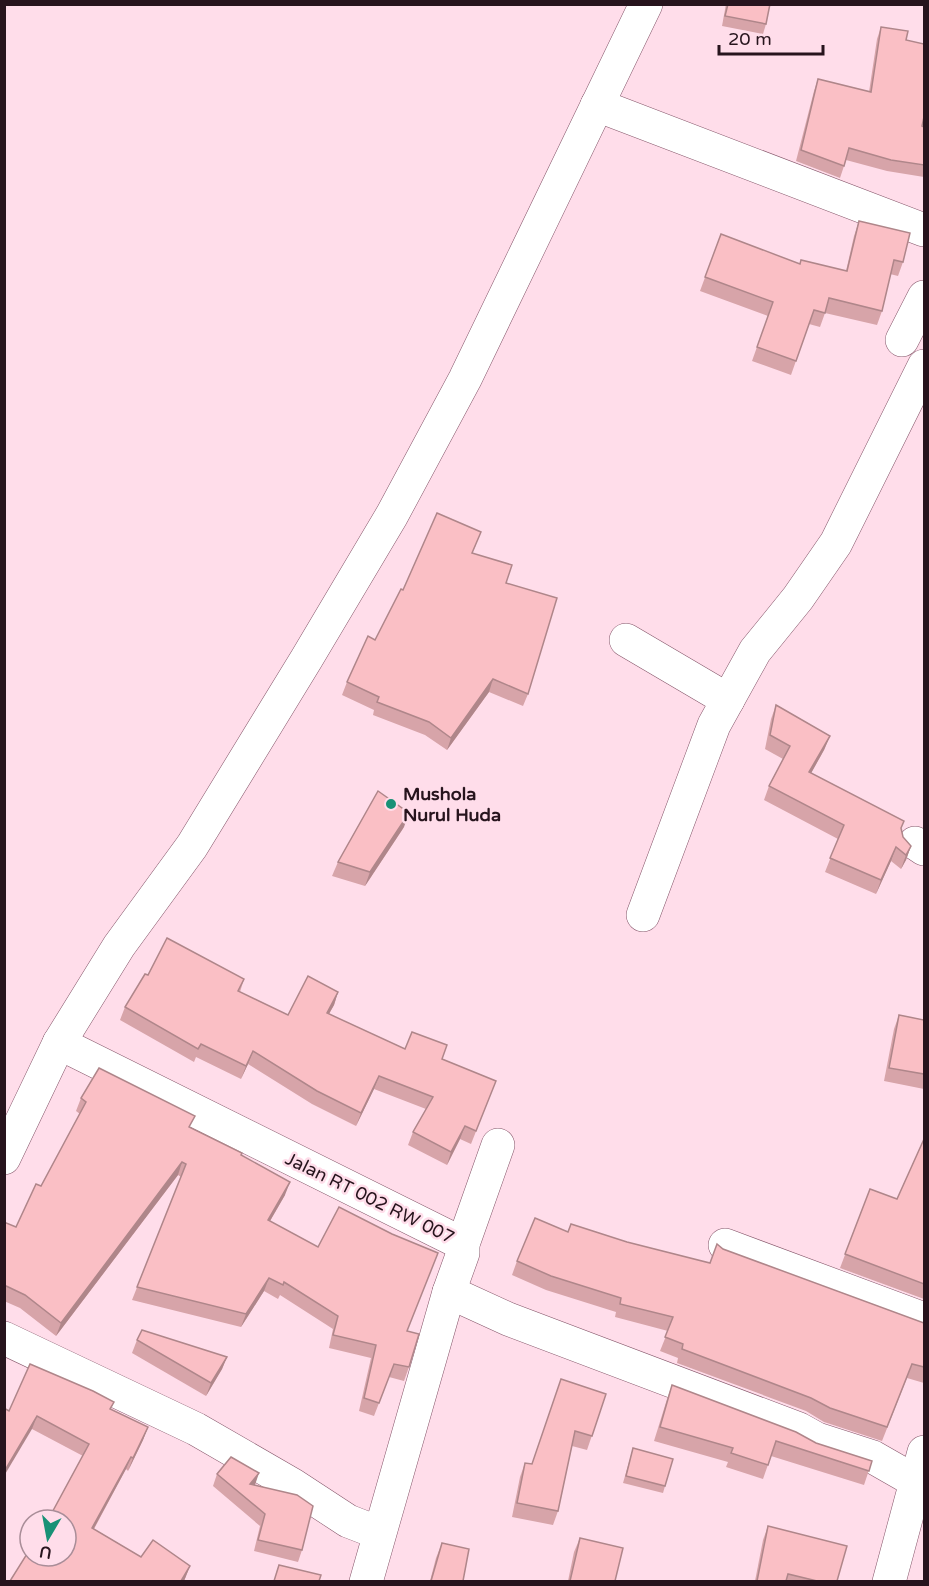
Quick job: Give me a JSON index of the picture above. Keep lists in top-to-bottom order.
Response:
{
  "streets": {
    "street": ["Jalan RT 002 RW 007"]
  },
  "places": ["Mushola Nurul Huda"],
  "scale_bar": "20 m",
  "north": "bottom"
}
